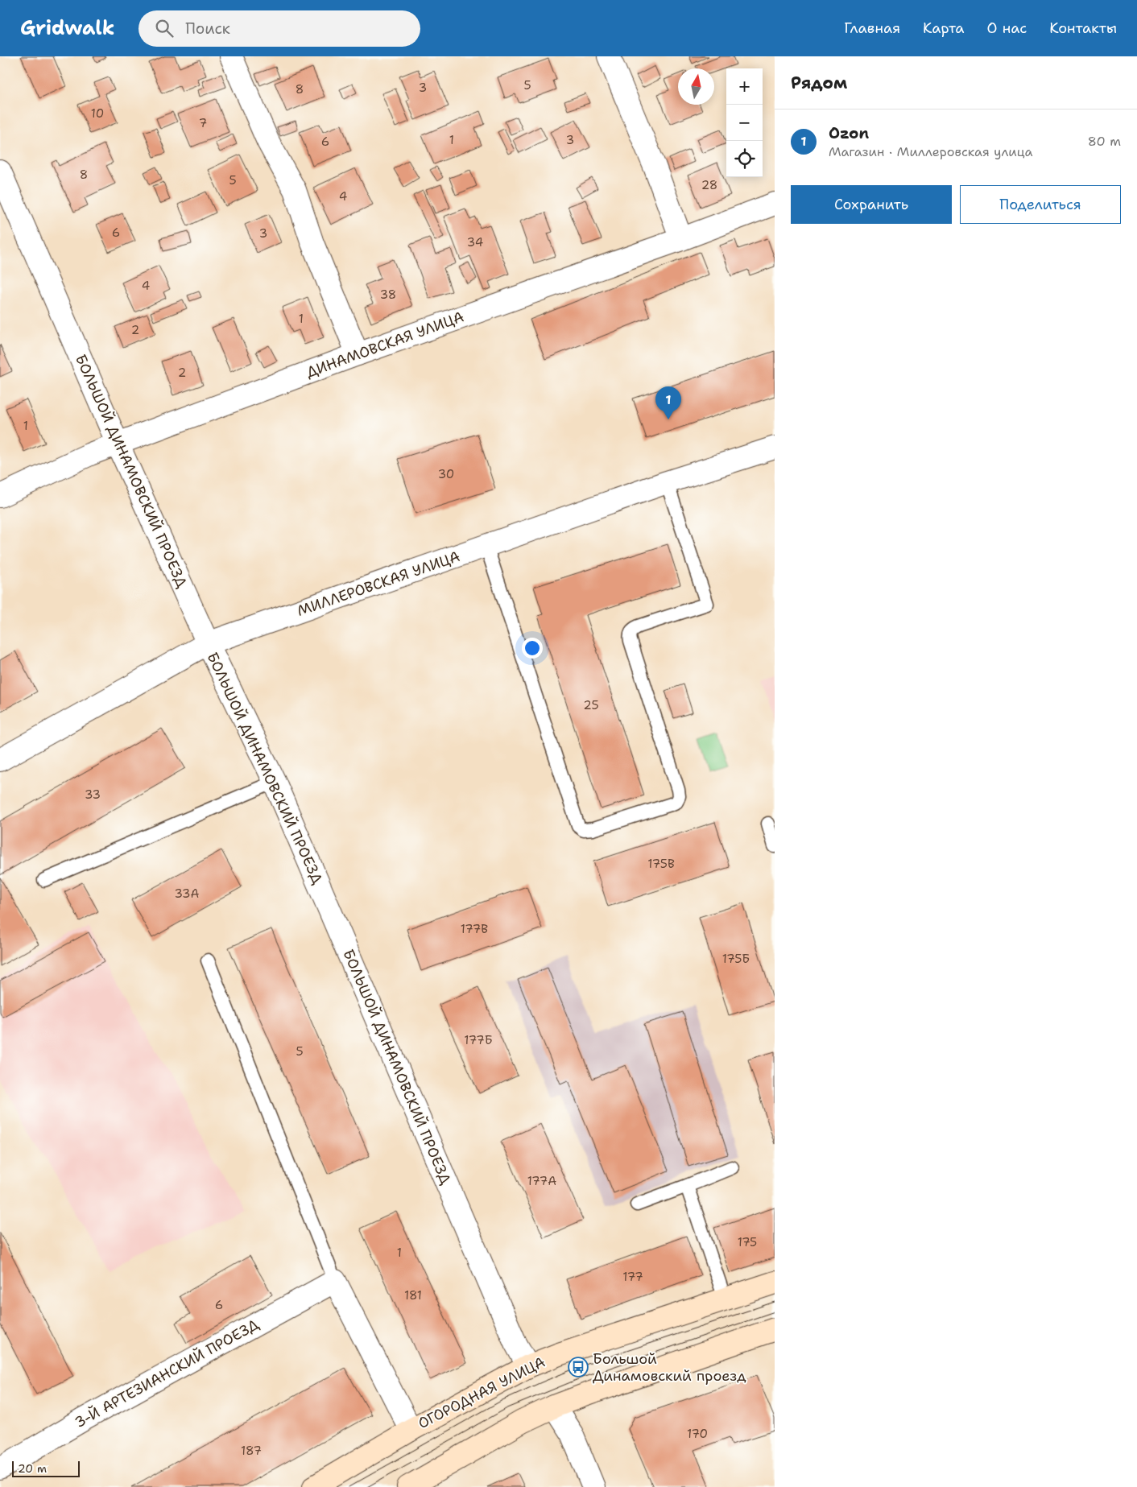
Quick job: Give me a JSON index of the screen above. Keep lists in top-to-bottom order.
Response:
{
  "streets": {
    "street": [
      "ДИНАМОВСКАЯ УЛИЦА",
      "БОЛЬШОЙ ДИНАМОВСКИЙ ПРОЕЗД",
      "МИЛЛЕРОВСКАЯ УЛИЦА",
      "3-Й АРТЕЗИАНСКИЙ ПРОЕЗД",
      "ОГОРОДНАЯ УЛИЦА"
    ]
  },
  "crossings": [
    ["ДИНАМОВСКАЯ УЛИЦА", "БОЛЬШОЙ ДИНАМОВСКИЙ ПРОЕЗД"],
    ["БОЛЬШОЙ ДИНАМОВСКИЙ ПРОЕЗД", "МИЛЛЕРОВСКАЯ УЛИЦА"],
    ["БОЛЬШОЙ ДИНАМОВСКИЙ ПРОЕЗД", "ОГОРОДНАЯ УЛИЦА"]
  ],
  "places": {
    "bus stop": ["Большой Динамовский проезд"]
  },
  "house_numbers": [
    "5",
    "3",
    "8",
    "10",
    "7",
    "1",
    "3",
    "6",
    "8",
    "5",
    "28",
    "4",
    "6",
    "3",
    "34",
    "4",
    "38",
    "1",
    "2",
    "2",
    "1",
    "30",
    "25",
    "33",
    "175В",
    "33А",
    "177В",
    "175Б",
    "177Б",
    "5",
    "177А",
    "175",
    "1",
    "177",
    "181",
    "6",
    "170",
    "187"
  ],
  "scale_bar": "20 m",
  "north": "top",
  "page": {
    "header": "Gridwalk",
    "search": "Поиск",
    "nav": [
      "Главная",
      "Карта",
      "О нас",
      "Контакты"
    ],
    "heading": "Рядом",
    "map_buttons": ["+", "−"],
    "list": [
      {
        "mark": "1",
        "name": "Ozon",
        "note": "Магазин · Миллеровская улица",
        "value": "80 m"
      }
    ],
    "buttons": ["Сохранить", "Поделиться"],
    "pins": "1",
    "scale": "20 m"
  }
}
